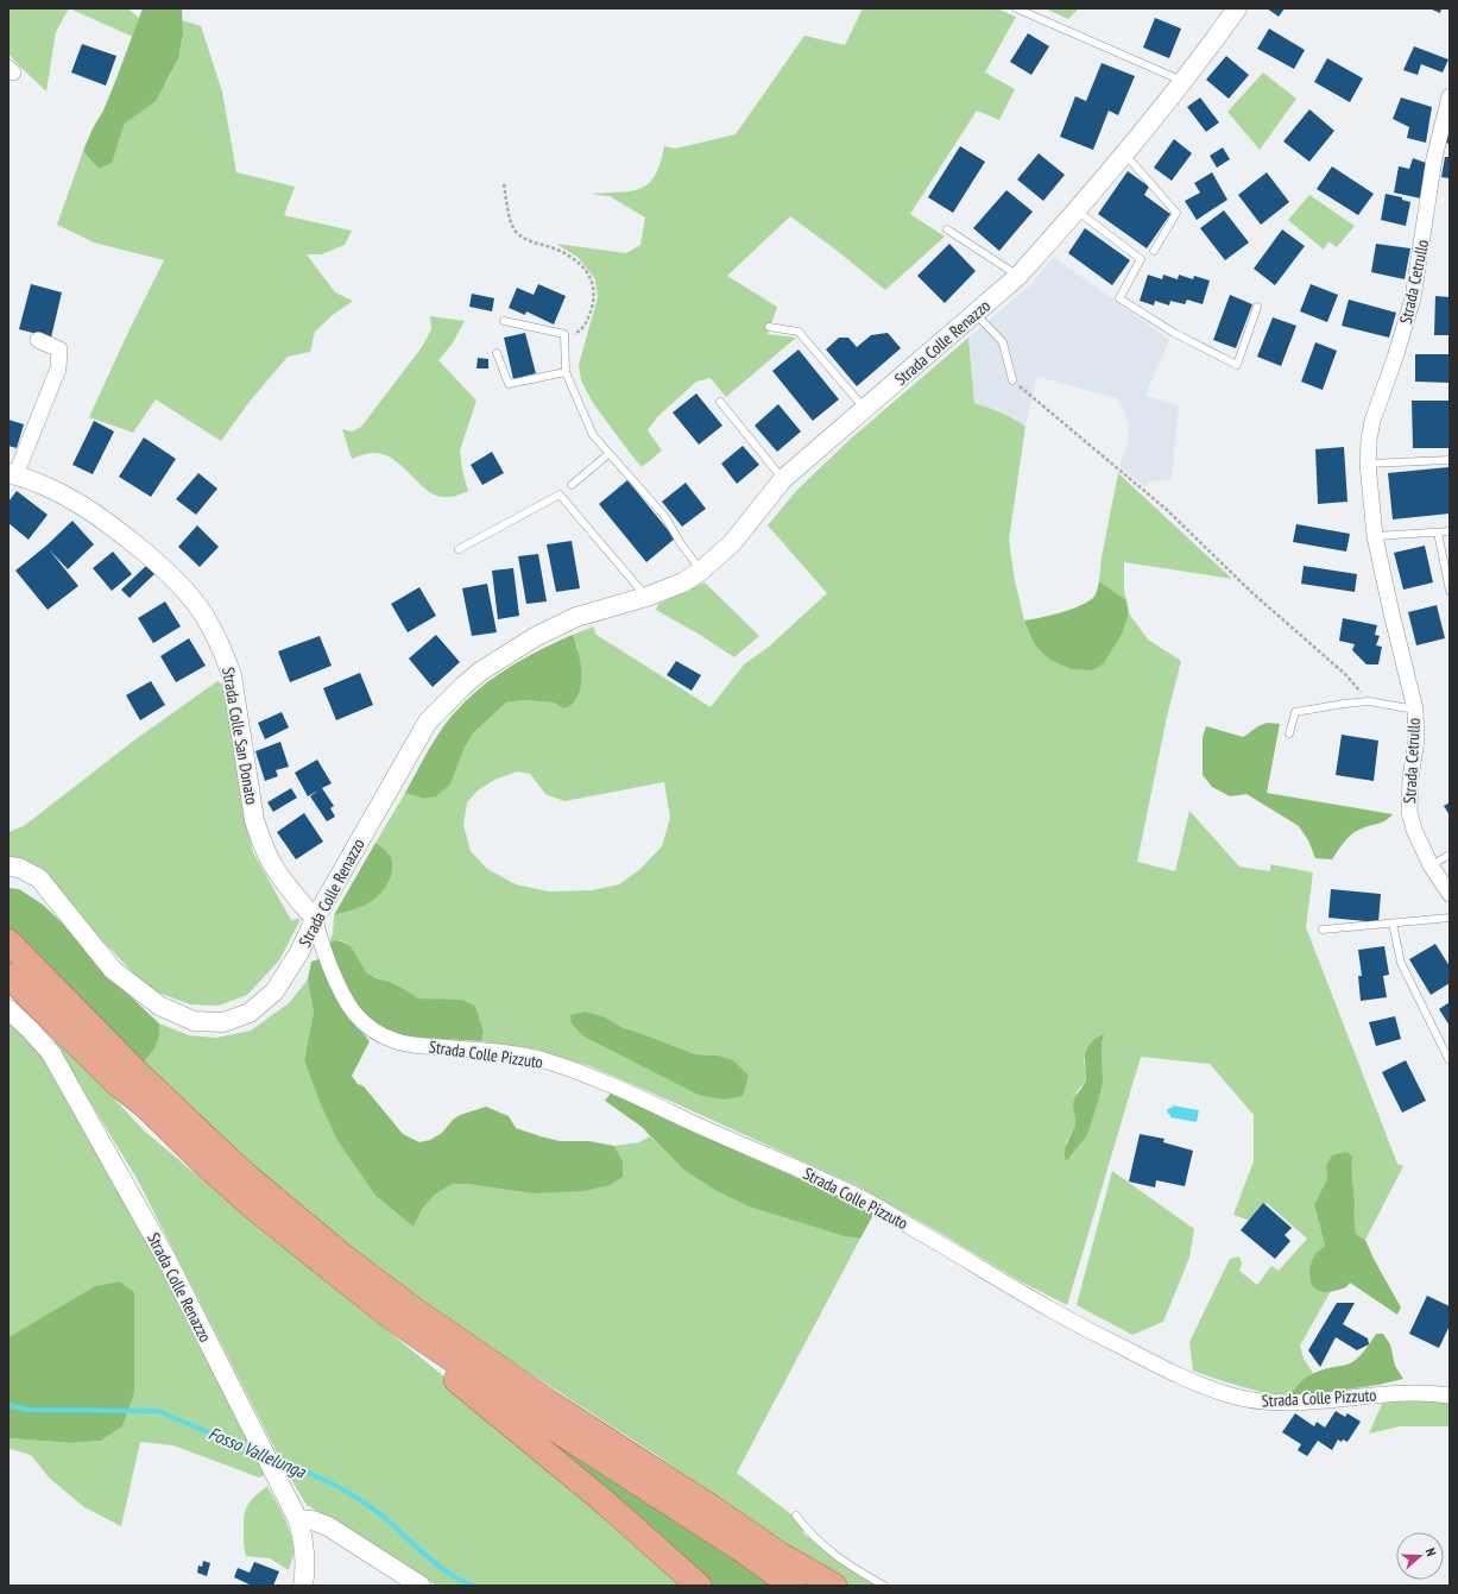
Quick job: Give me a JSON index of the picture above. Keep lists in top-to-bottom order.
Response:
{
  "streets": {
    "street": [
      "Strada Cetrullo",
      "Strada Colle Renazzo",
      "Strada Colle San Donato",
      "Strada Colle Pizzuto"
    ]
  },
  "crossings": [
    ["Strada Colle Renazzo", "Strada Colle San Donato"],
    ["Strada Colle Renazzo", "Strada Colle Pizzuto"],
    ["Strada Colle San Donato", "Strada Colle Pizzuto"]
  ],
  "water": ["Fosso Vallelunga"],
  "north": "right"
}
